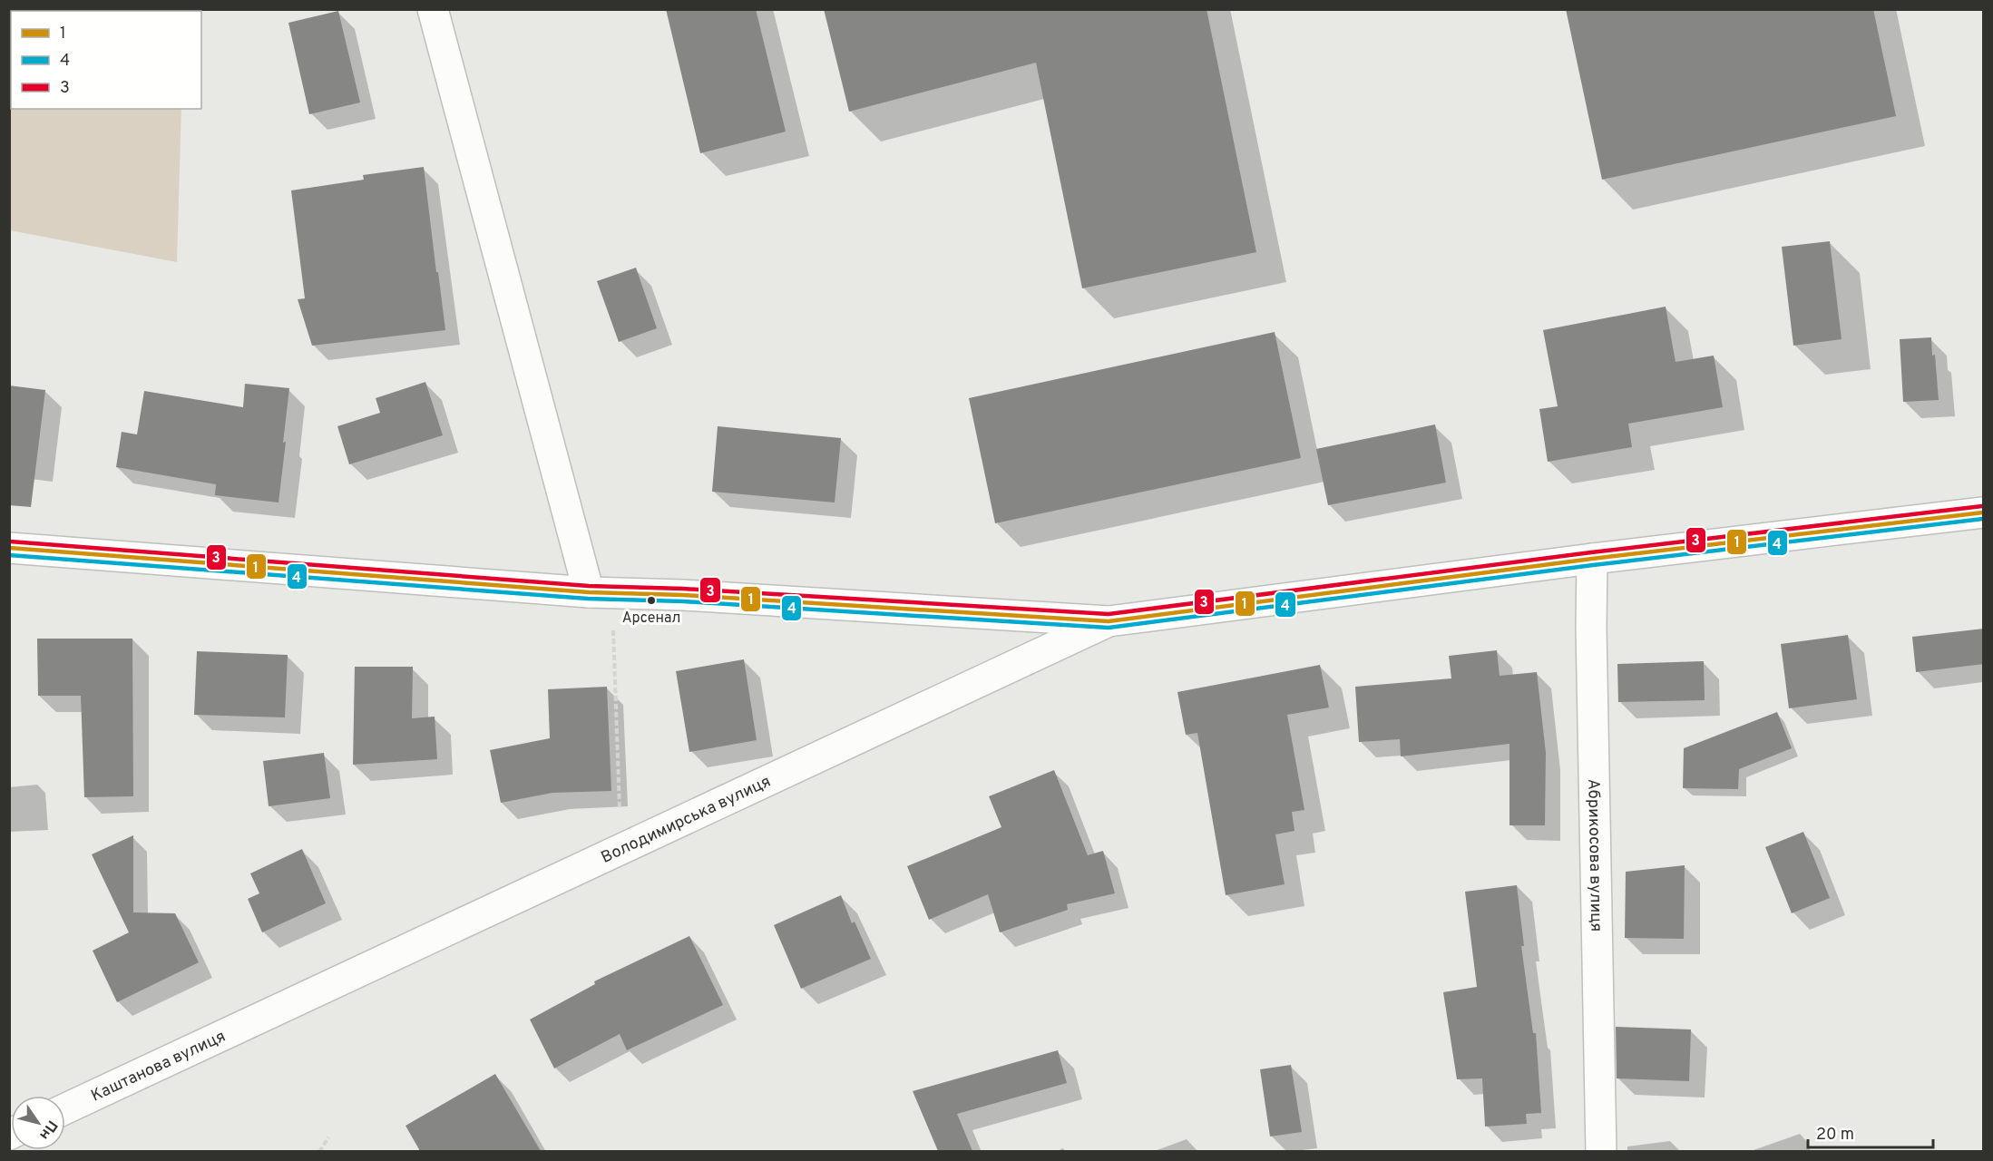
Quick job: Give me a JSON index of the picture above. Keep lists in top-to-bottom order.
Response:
{
  "streets": {
    "street": ["Володимирська вулиця", "Абрикосова вулиця", "Каштанова вулиця"]
  },
  "crossings": [
    ["Володимирська вулиця", "Абрикосова вулиця"],
    ["Володимирська вулиця", "Каштанова вулиця"]
  ],
  "places": ["Арсенал"],
  "lines": ["transit line 3", "transit line 1", "transit line 4"],
  "legend": ["1", "4", "3"],
  "scale_bar": "20 m",
  "north": "bottom right"
}
